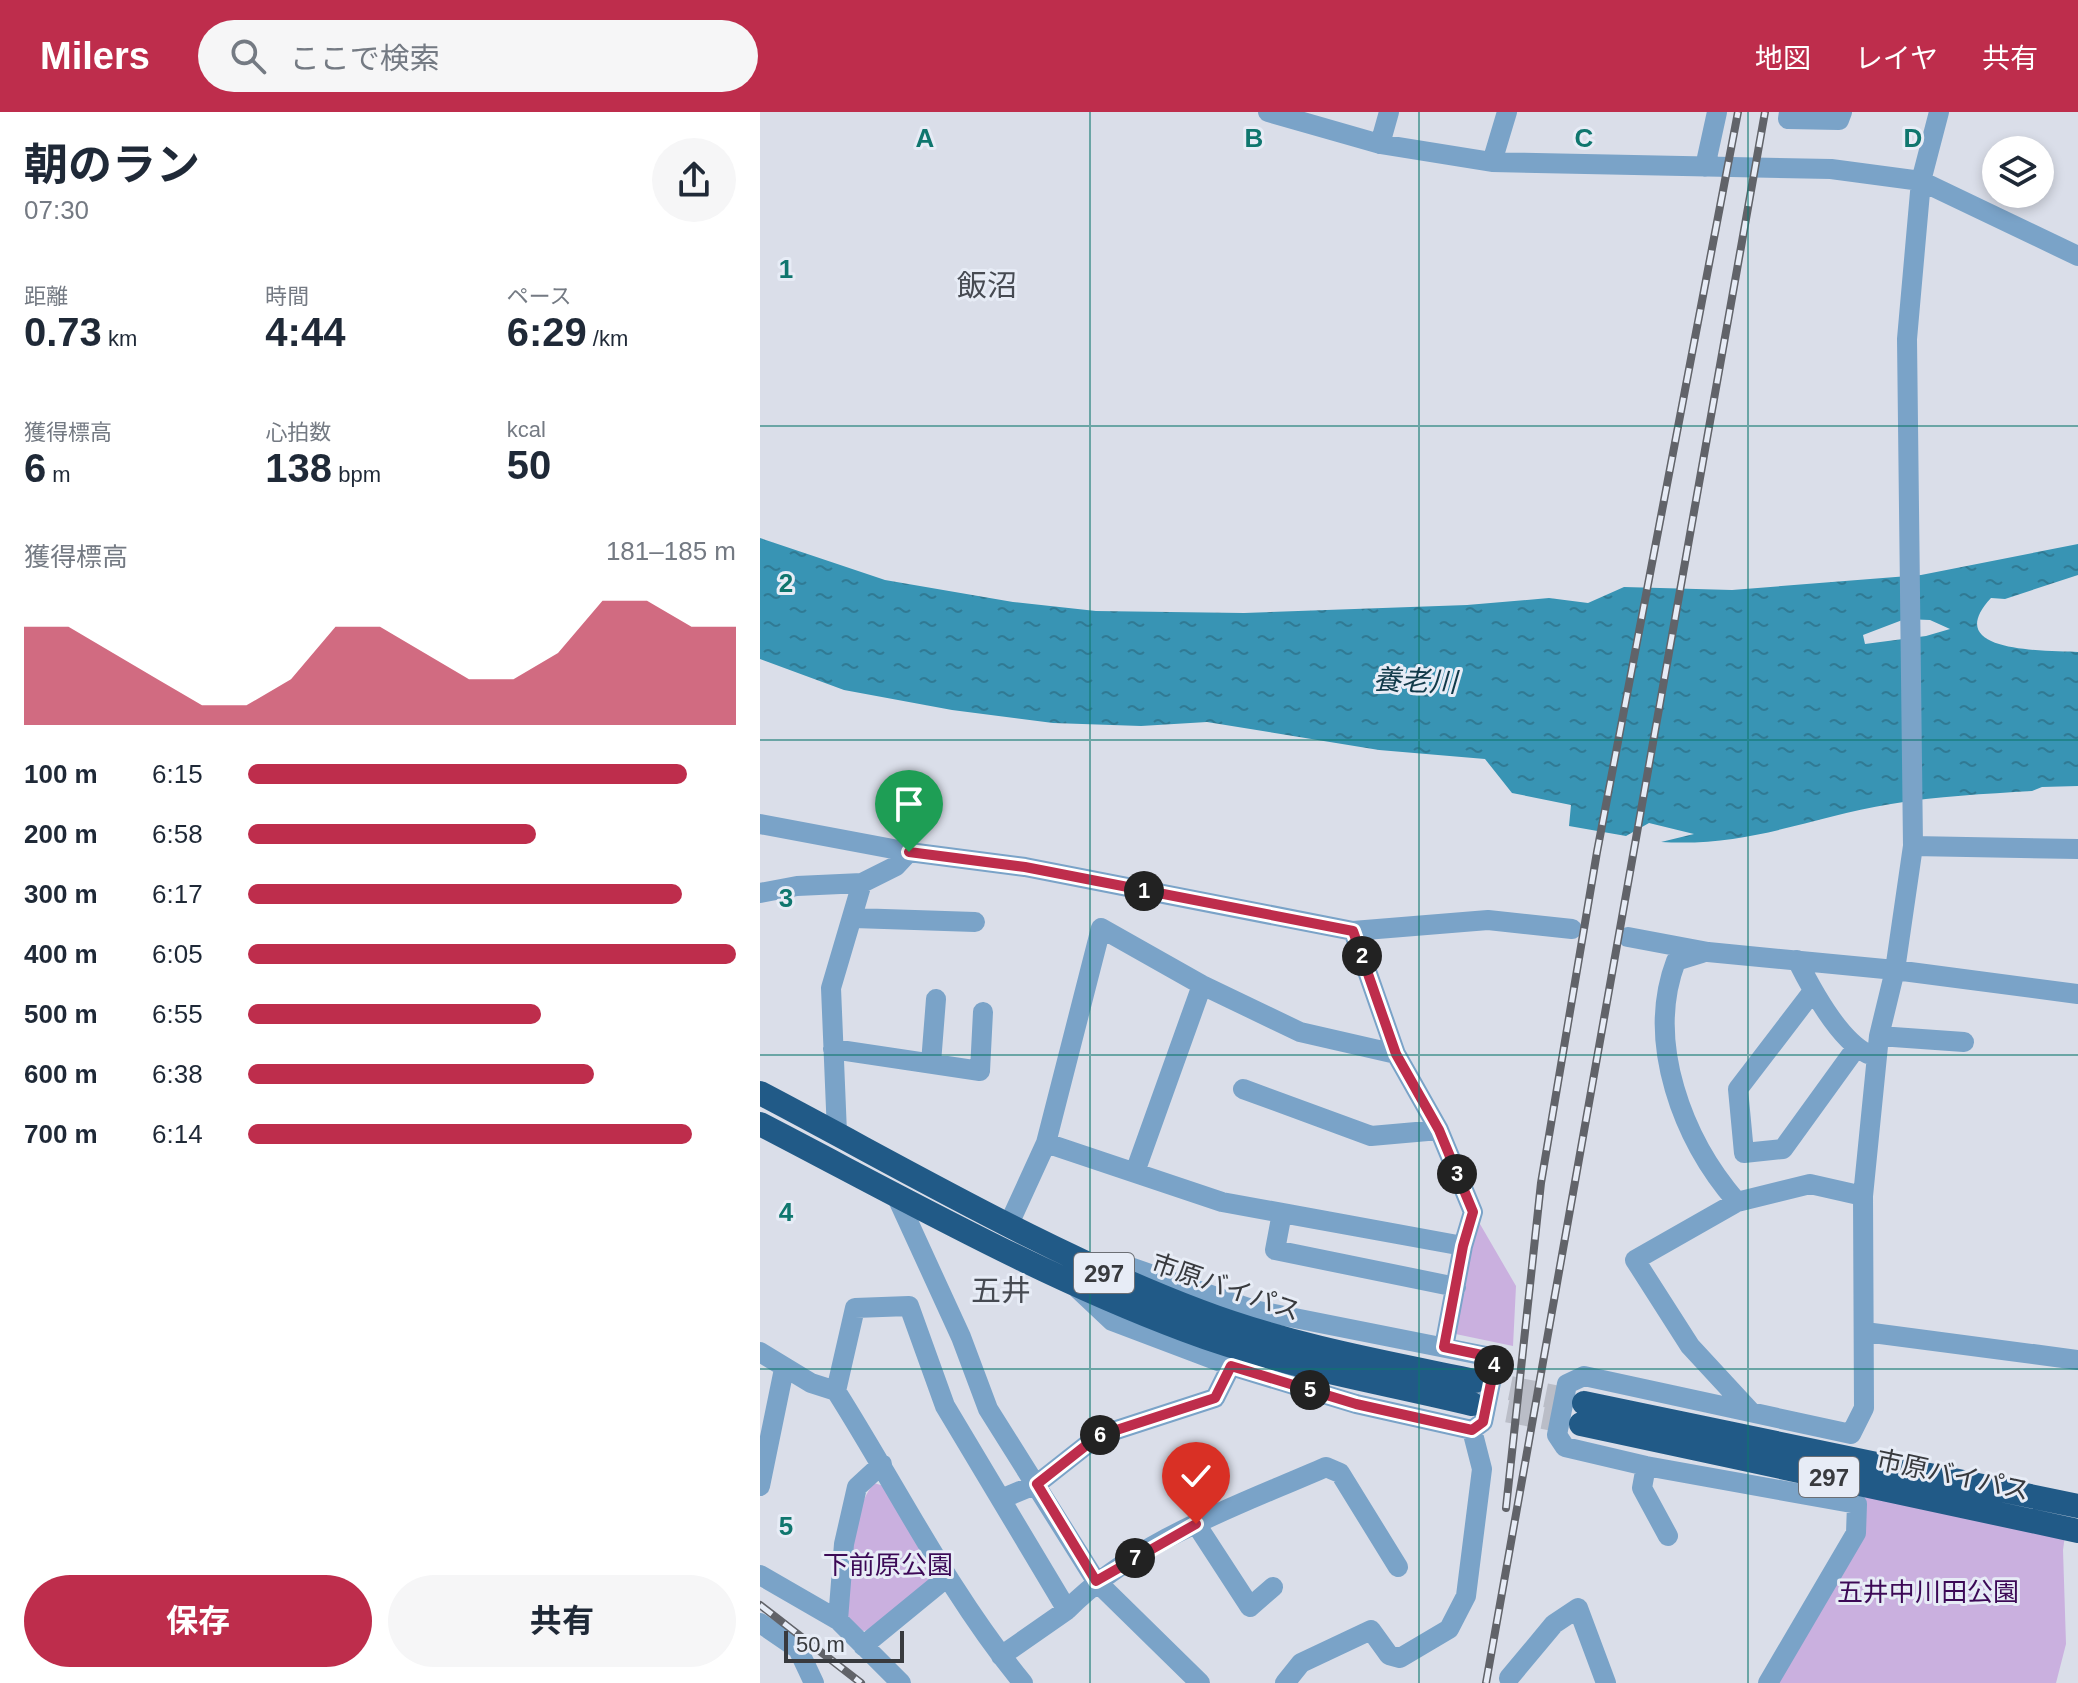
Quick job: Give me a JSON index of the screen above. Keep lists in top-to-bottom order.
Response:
{
  "streets": {
    "highway": ["297", "市原バイパス"]
  },
  "districts": ["飯沼", "五井"],
  "water": ["養老川"],
  "parks": ["下前原公園", "五井中川田公園"],
  "scale_bar": "50 m",
  "page": {
    "header": "Milers",
    "search": "ここで検索",
    "nav": ["地図", "レイヤ", "共有"],
    "heading": ["朝のラン", "07:30"],
    "stats": [
      ["距離", "0.73 km"],
      ["時間", "4:44"],
      ["ペース", "6:29 /km"],
      ["獲得標高", "6 m"],
      ["心拍数", "138 bpm"],
      ["kcal", "50"]
    ],
    "chart": ["獲得標高", "181–185 m"],
    "list": [
      {
        "name": "100 m",
        "note": "6:15"
      },
      {
        "name": "200 m",
        "note": "6:58"
      },
      {
        "name": "300 m",
        "note": "6:17"
      },
      {
        "name": "400 m",
        "note": "6:05"
      },
      {
        "name": "500 m",
        "note": "6:55"
      },
      {
        "name": "600 m",
        "note": "6:38"
      },
      {
        "name": "700 m",
        "note": "6:14"
      }
    ],
    "pins": [
      "1",
      "2",
      "3",
      "4",
      "5",
      "6",
      "7"
    ],
    "buttons": ["保存", "共有"],
    "scale": "50 m"
  },
  "grid": {
    "columns": [
      "A",
      "B",
      "C",
      "D"
    ],
    "rows": [
      "1",
      "2",
      "3",
      "4",
      "5"
    ]
  }
}
